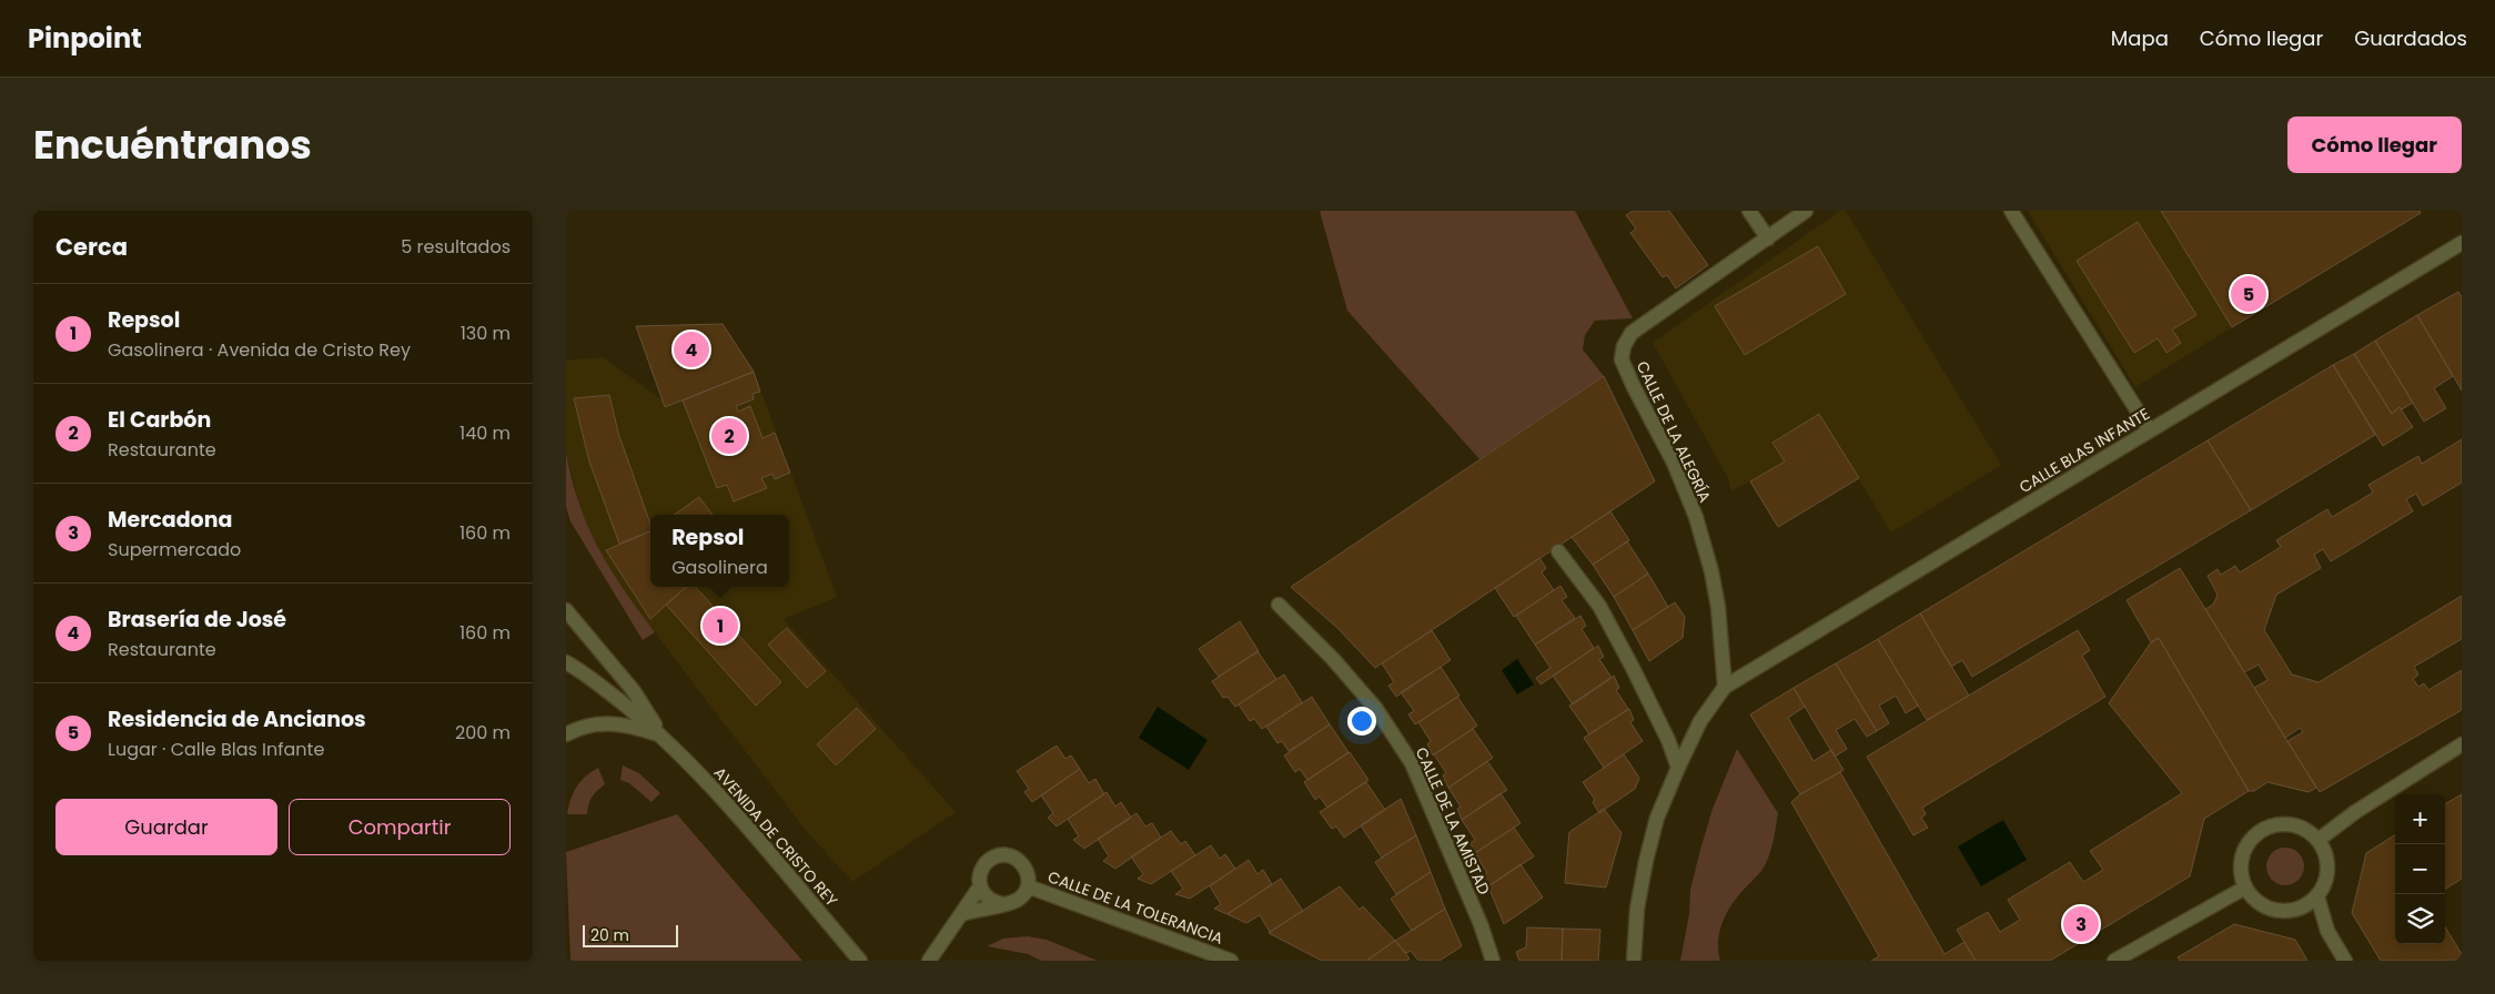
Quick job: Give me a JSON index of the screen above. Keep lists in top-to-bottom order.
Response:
{
  "streets": {
    "street": [
      "CALLE DE LA ALEGRÍA",
      "CALLE BLAS INFANTE",
      "CALLE DE LA AMISTAD",
      "AVENIDA DE CRISTO REY",
      "CALLE DE LA TOLERANCIA"
    ]
  },
  "crossings": [
    ["CALLE DE LA ALEGRÍA", "CALLE BLAS INFANTE"]
  ],
  "scale_bar": "20 m",
  "page": {
    "header": "Pinpoint",
    "nav": ["Mapa", "Cómo llegar", "Guardados"],
    "title": "Encuéntranos",
    "buttons": [
      "Cómo llegar",
      ["Guardar", "Compartir"]
    ],
    "heading": ["Cerca", "5 resultados"],
    "pins": [
      "5",
      "4",
      "2",
      "1",
      "3"
    ],
    "list": [
      {
        "mark": "1",
        "name": "Repsol",
        "note": "Gasolinera · Avenida de Cristo Rey",
        "value": "130 m"
      },
      {
        "mark": "2",
        "name": "El Carbón",
        "note": "Restaurante",
        "value": "140 m"
      },
      {
        "mark": "3",
        "name": "Mercadona",
        "note": "Supermercado",
        "value": "160 m"
      },
      {
        "mark": "4",
        "name": "Brasería de José",
        "note": "Restaurante",
        "value": "160 m"
      },
      {
        "mark": "5",
        "name": "Residencia de Ancianos",
        "note": "Lugar · Calle Blas Infante",
        "value": "200 m"
      }
    ],
    "popup": ["Repsol", "Gasolinera"],
    "map_buttons": ["+", "−"],
    "scale": "20 m"
  }
}
